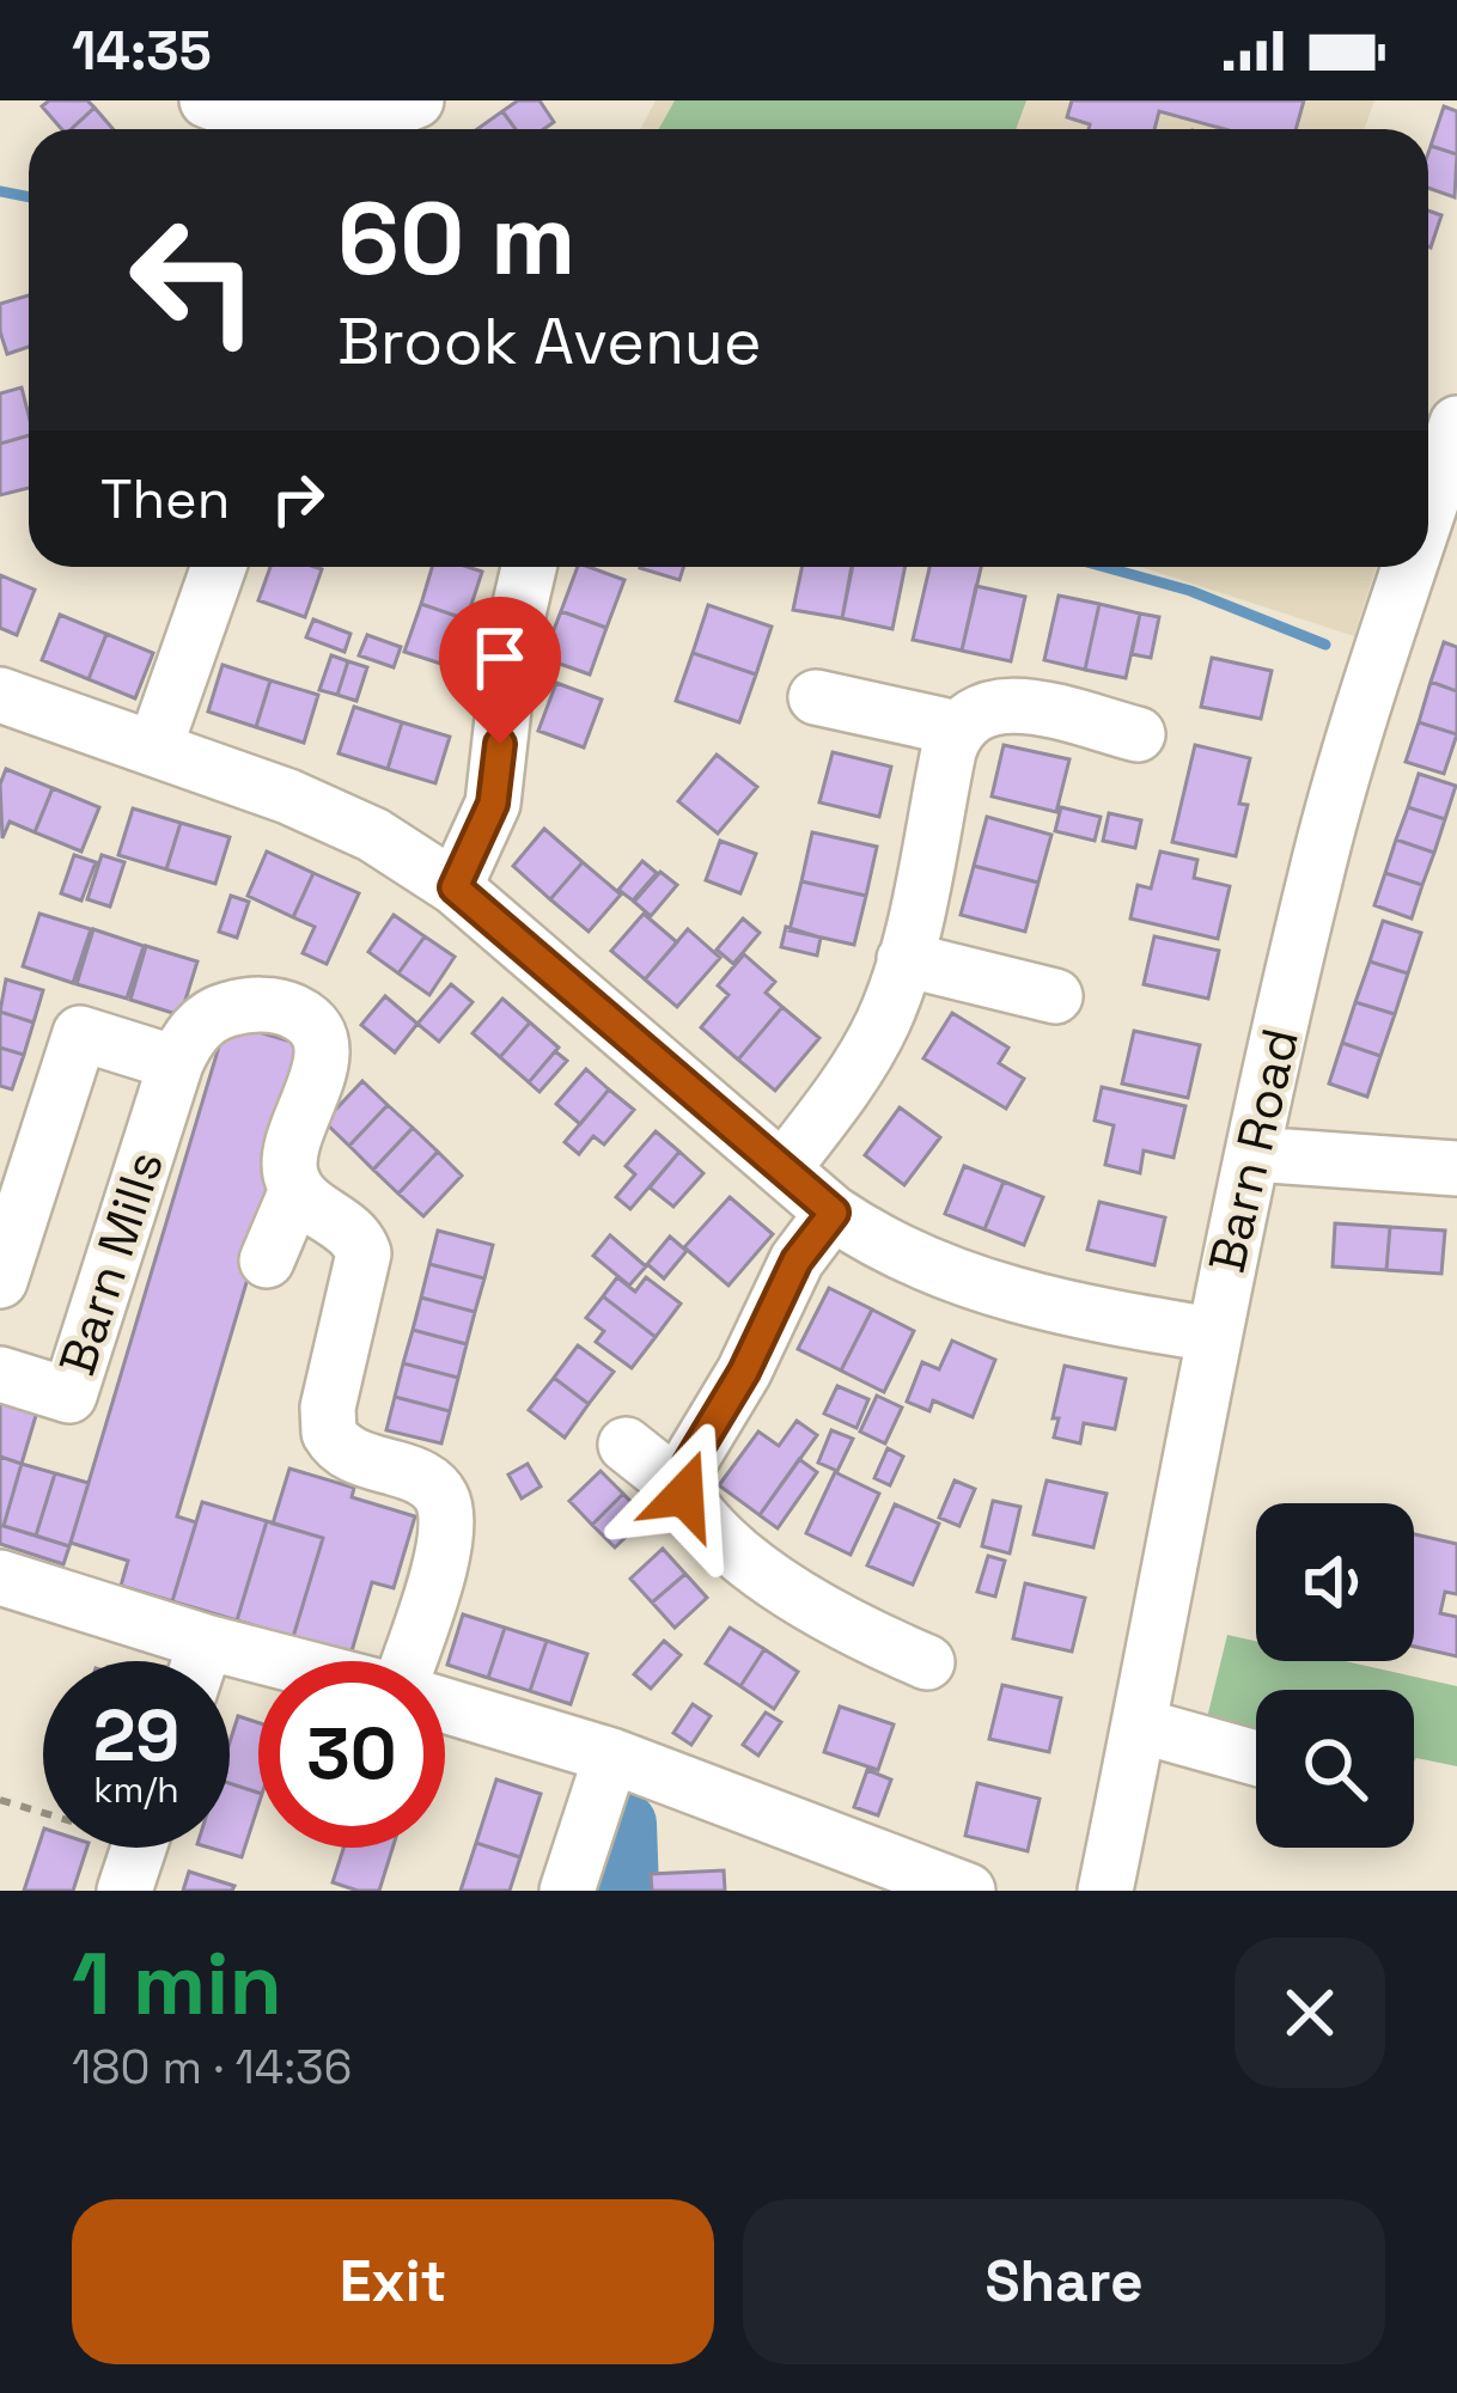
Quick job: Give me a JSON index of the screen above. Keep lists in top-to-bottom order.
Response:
{
  "streets": {
    "street": ["Barn Road", "Barn Mills"]
  },
  "page": {
    "status": "14:35",
    "turn": ["60 m", "Brook Avenue"],
    "then": "Then",
    "speed": "29 km/h",
    "limit": "30",
    "heading": ["1 min", "180 m · 14:36"],
    "buttons": ["Exit", "Share"]
  }
}
